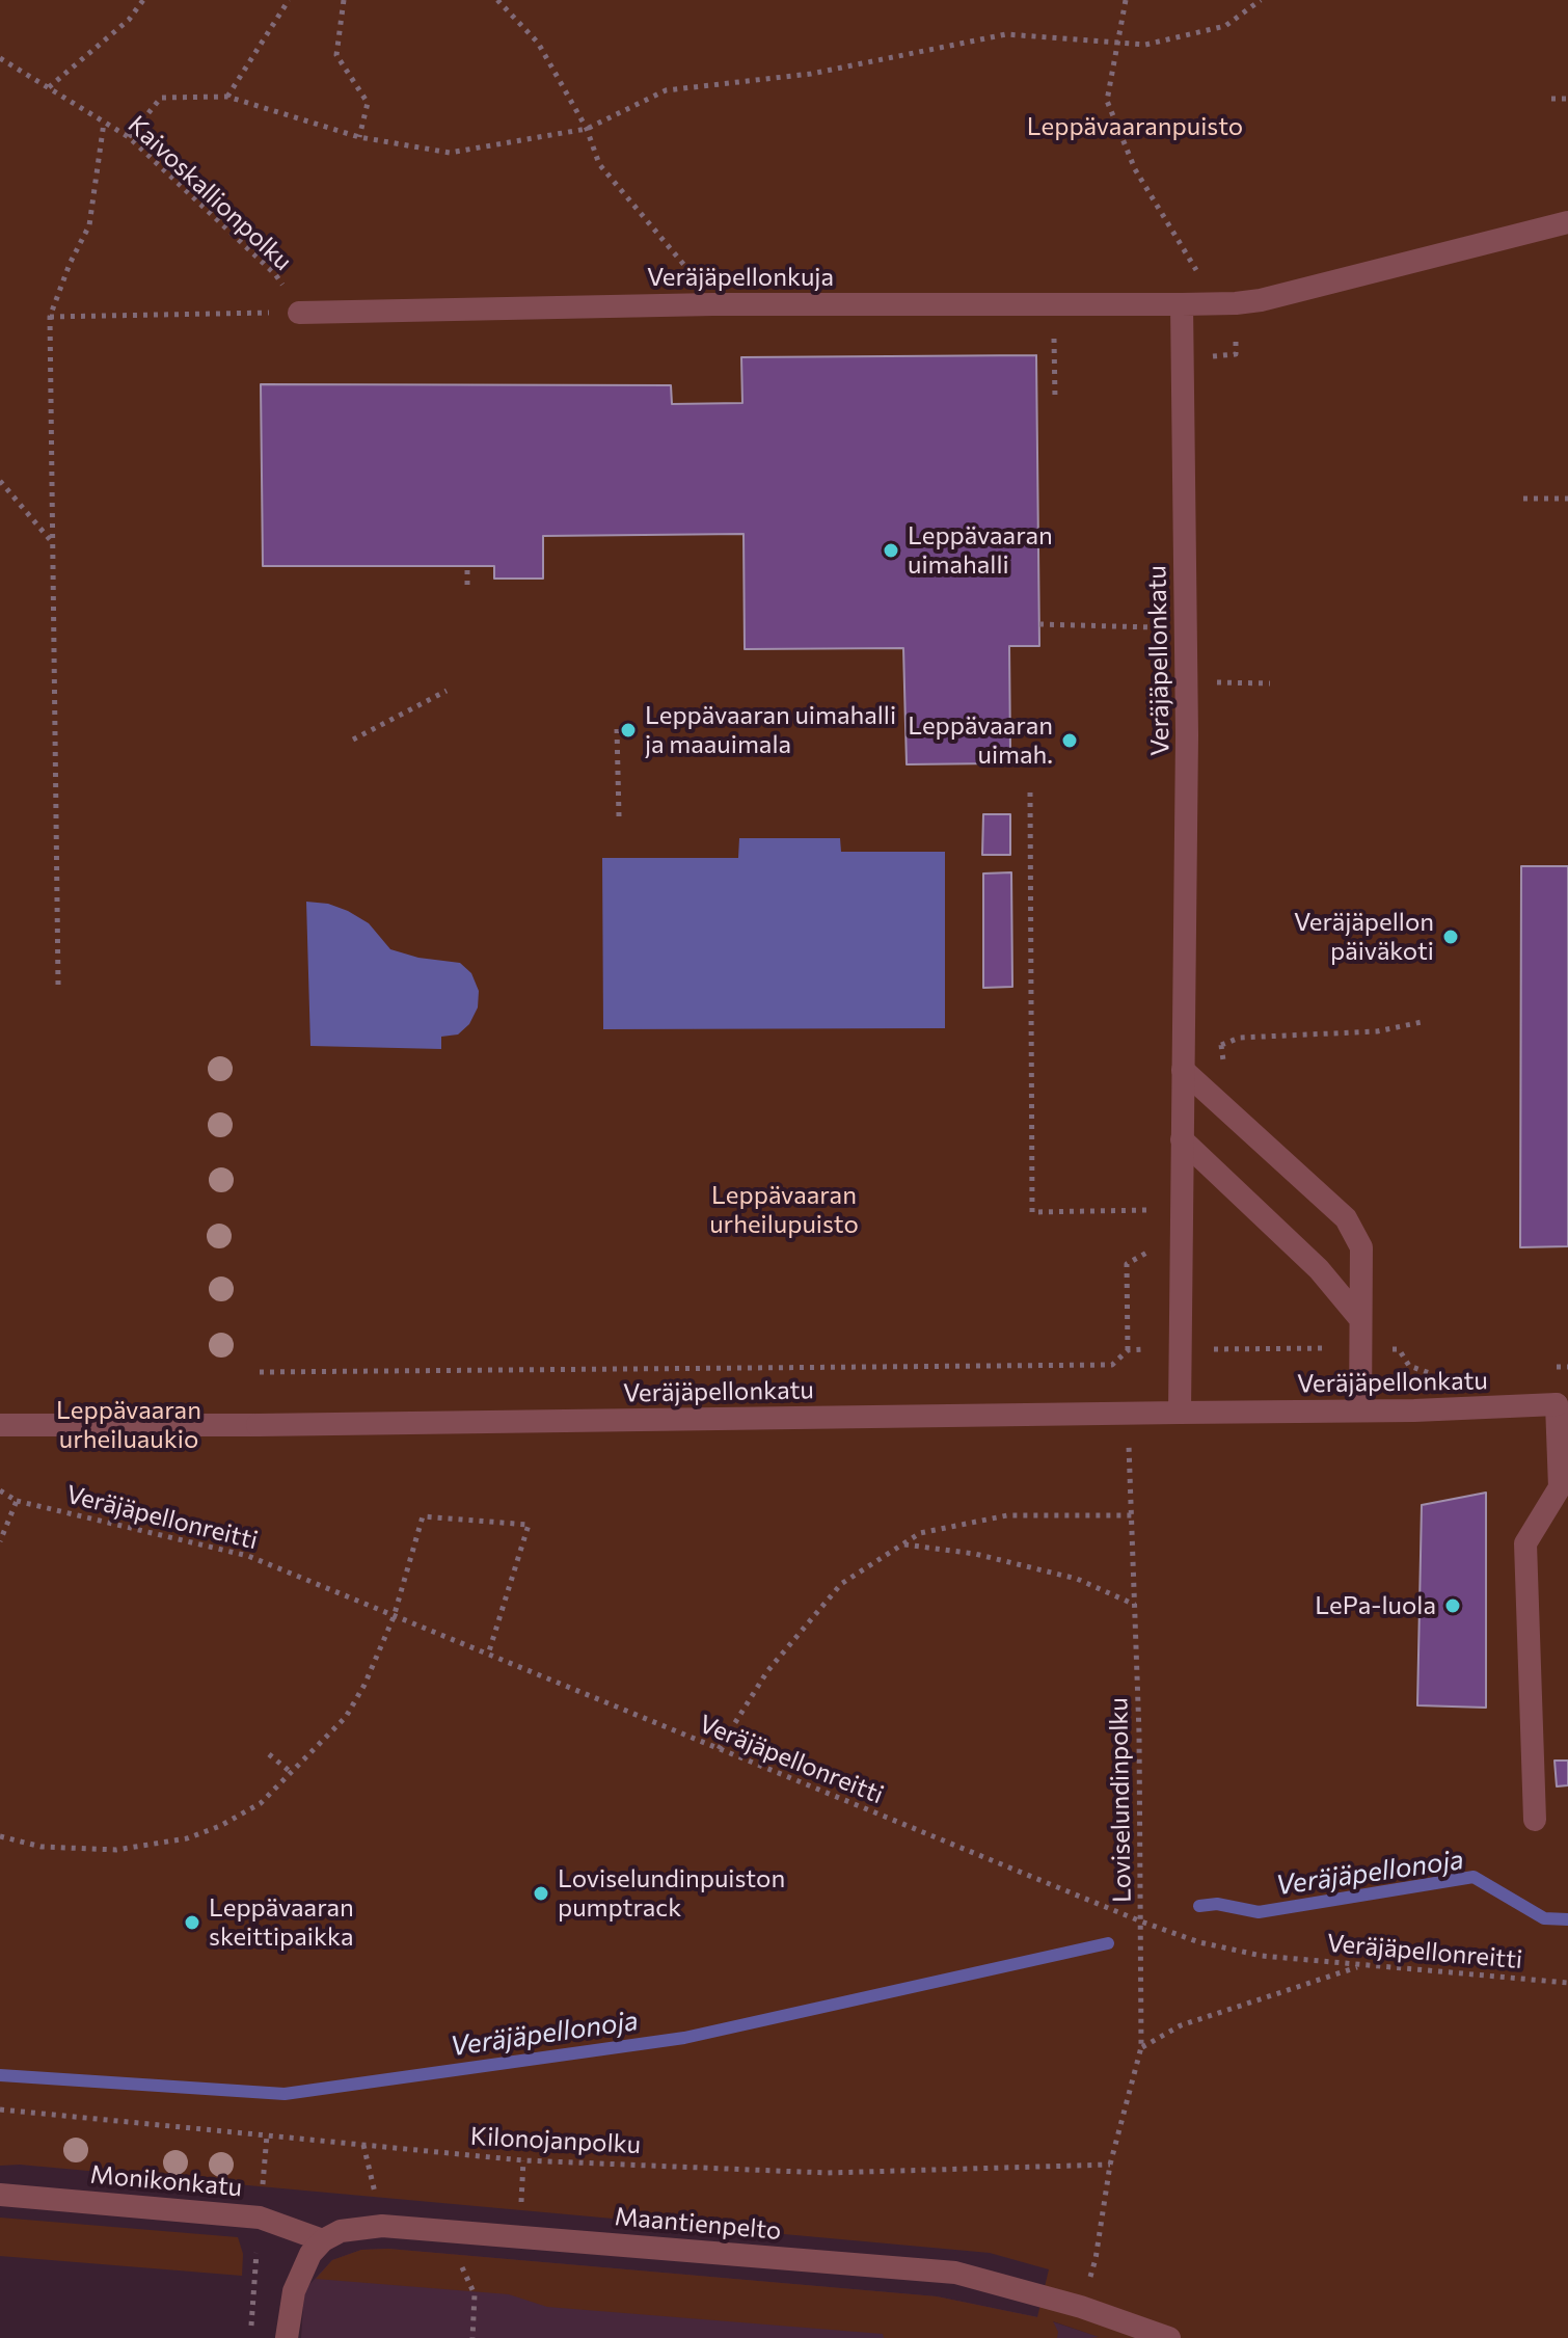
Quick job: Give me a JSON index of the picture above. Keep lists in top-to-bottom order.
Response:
{
  "streets": {
    "street": [
      "Veräjäpellonkuja",
      "Veräjäpellonkatu",
      "Monikonkatu",
      "Maantienpelto"
    ],
    "path": [
      "Kaivoskallionpolku",
      "Veräjäpellonreitti",
      "Loviselundinpolku",
      "Kilonojanpolku"
    ]
  },
  "crossings": [
    ["Kaivoskallionpolku", "Veräjäpellonkuja"],
    ["Veräjäpellonkuja", "Veräjäpellonkatu"],
    ["Veräjäpellonreitti", "Loviselundinpolku"],
    ["Loviselundinpolku", "Kilonojanpolku"],
    ["Loviselundinpolku", "Maantienpelto"],
    ["Monikonkatu", "Maantienpelto"]
  ],
  "water": ["Veräjäpellonoja"],
  "parks": ["Leppävaaranpuisto", "Leppävaaran urheilupuisto", "Leppävaaran urheiluaukio"],
  "places": [
    "Leppävaaran uimahalli",
    "Leppävaaran uimahalli ja maauimala",
    "Leppävaaran uimah.",
    "Veräjäpellon päiväkoti",
    "LePa-luola",
    "Loviselundinpuiston pumptrack",
    "Leppävaaran skeittipaikka"
  ]
}
